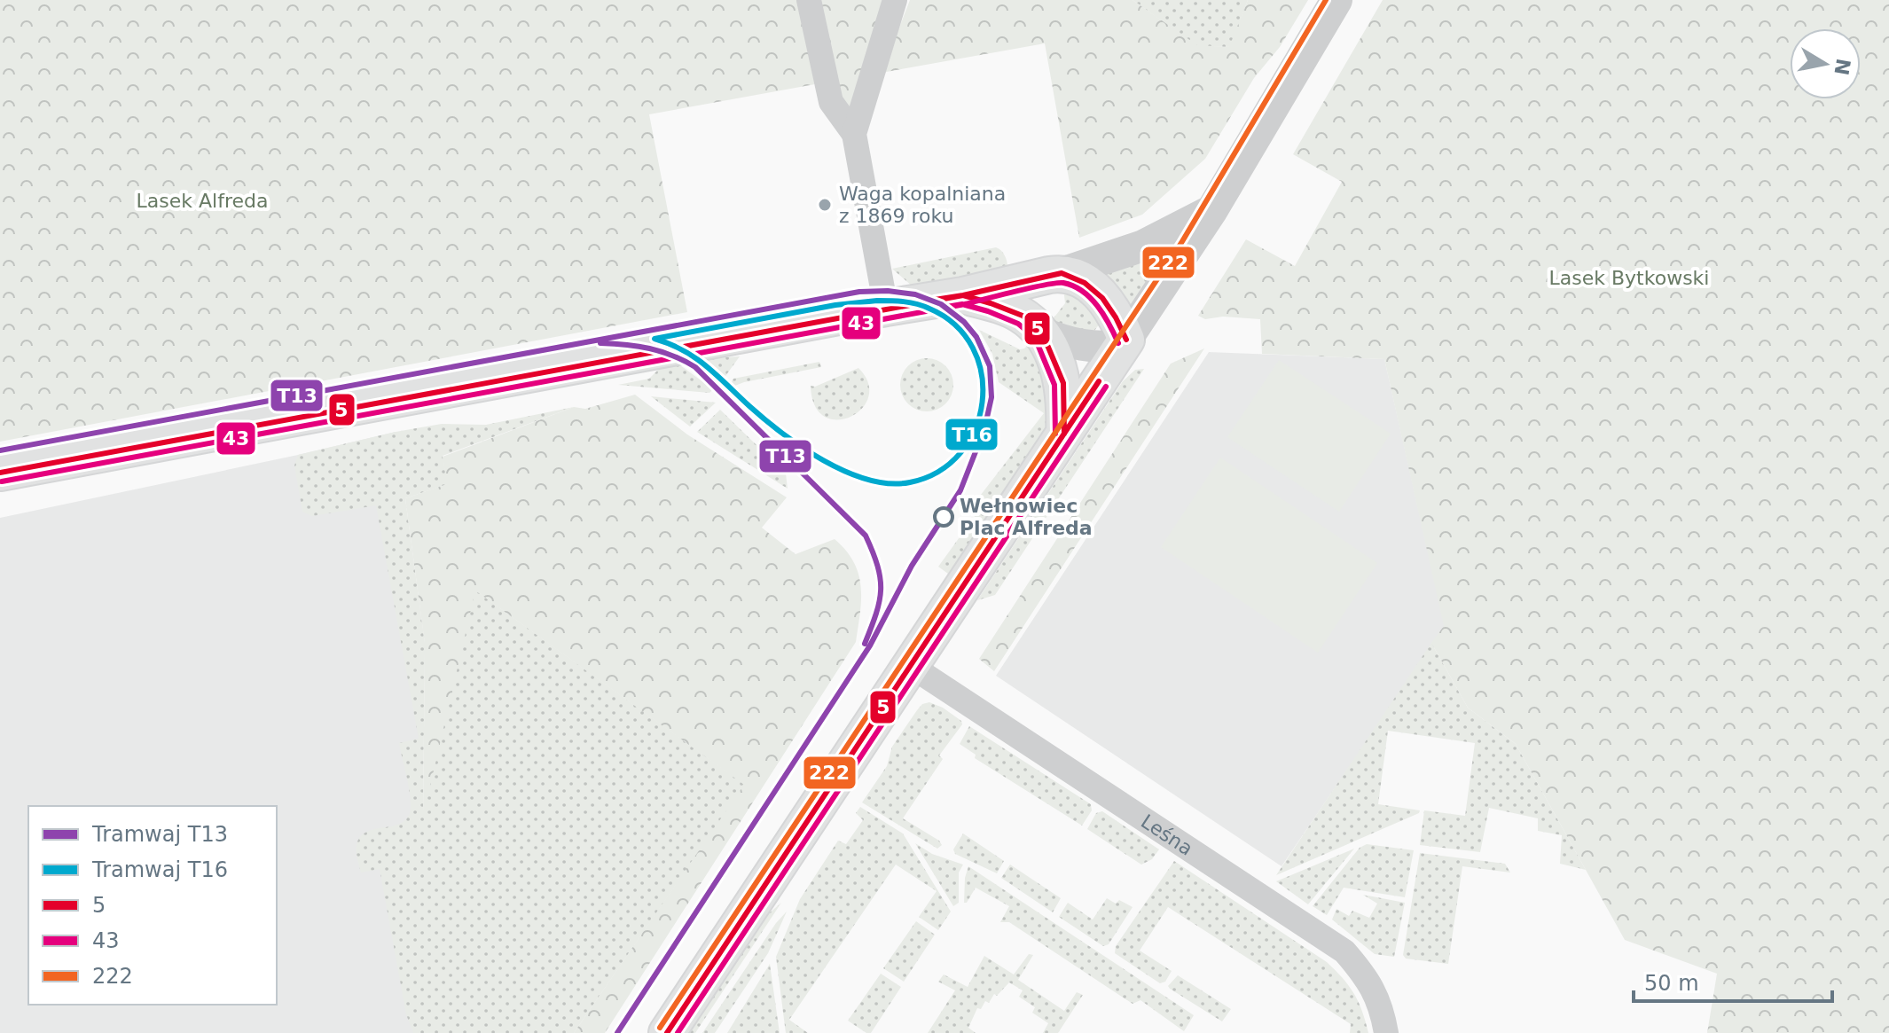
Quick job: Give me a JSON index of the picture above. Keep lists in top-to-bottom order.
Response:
{
  "streets": {
    "street": ["Leśna"]
  },
  "parks": ["Lasek Alfreda", "Lasek Bytkowski"],
  "places": ["Waga kopalniana z 1869 roku", "Wełnowiec Plac Alfreda"],
  "lines": [
    "transit line 222",
    "transit line 5",
    "transit line 43",
    "tram line T13",
    "tram line T16"
  ],
  "legend": [
    "Tramwaj T13",
    "Tramwaj T16",
    "5",
    "43",
    "222"
  ],
  "scale_bar": "50 m",
  "north": "right"
}
